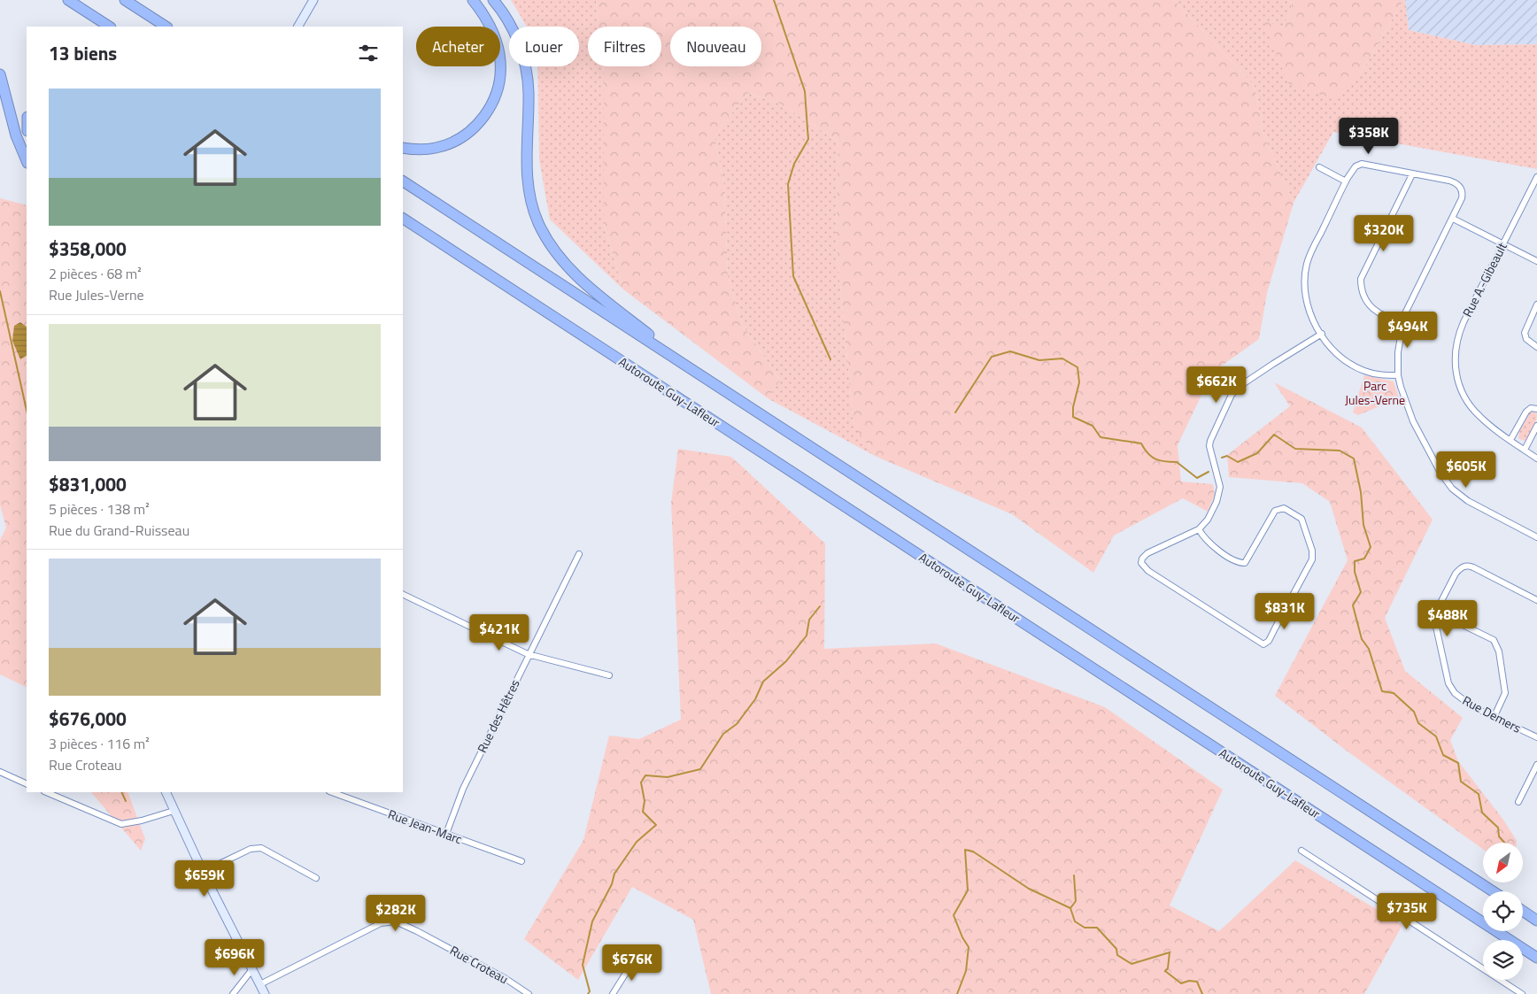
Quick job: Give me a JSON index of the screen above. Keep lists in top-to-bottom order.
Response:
{
  "streets": {
    "highway": ["Autoroute Guy-Lafleur"],
    "street": [
      "Rue A.-Gibeault",
      "Rue Demers",
      "Rue des Hêtres",
      "Rue Jean-Marc",
      "Rue Croteau"
    ]
  },
  "crossings": [
    ["Rue des Hêtres", "Rue Jean-Marc"]
  ],
  "parks": ["Parc Jules-Verne"],
  "north": "bottom left",
  "page": {
    "chip": [
      "Acheter",
      "Louer",
      "Filtres",
      "Nouveau"
    ],
    "heading": "13 biens",
    "list": [
      {
        "name": "$358,000",
        "note": "2 pièces · 68 m² · Rue Jules-Verne"
      },
      {
        "name": "$831,000",
        "note": "5 pièces · 138 m² · Rue du Grand-Ruisseau"
      },
      {
        "name": "$676,000",
        "note": "3 pièces · 116 m² · Rue Croteau"
      }
    ],
    "price": [
      "$358K",
      "$320K",
      "$494K",
      "$662K",
      "$605K",
      "$831K",
      "$488K",
      "$421K",
      "$659K",
      "$735K",
      "$282K",
      "$696K",
      "$676K"
    ]
  }
}
